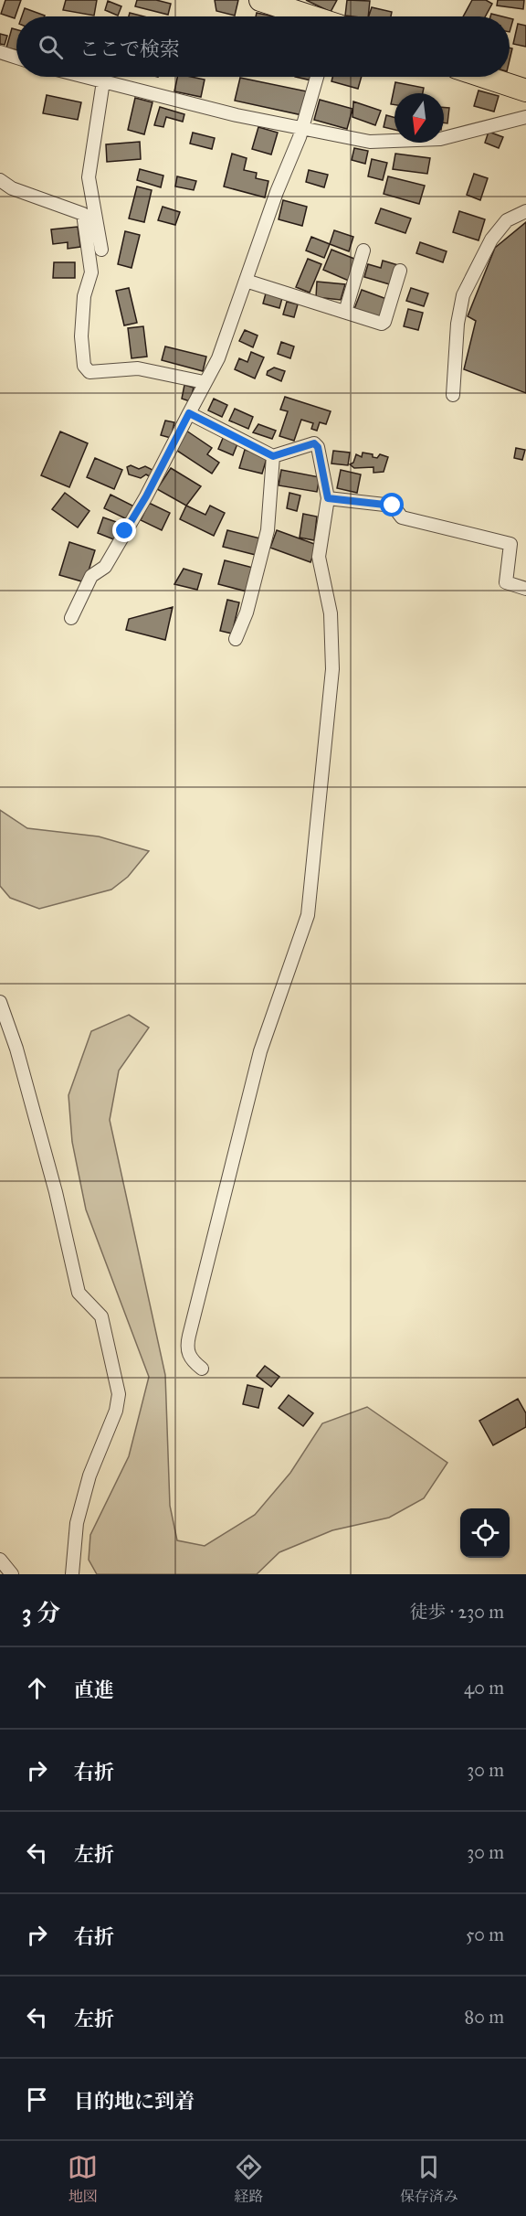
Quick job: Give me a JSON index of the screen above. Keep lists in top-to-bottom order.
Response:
{
  "north": "bottom",
  "page": {
    "search": "ここで検索",
    "heading": ["3 分", "徒歩 · 230 m"],
    "list": [
      ["直進", "40 m"],
      ["右折", "30 m"],
      ["左折", "30 m"],
      ["右折", "50 m"],
      ["左折", "80 m"],
      "目的地に到着"
    ],
    "nav": ["地図", "経路", "保存済み"]
  }
}
